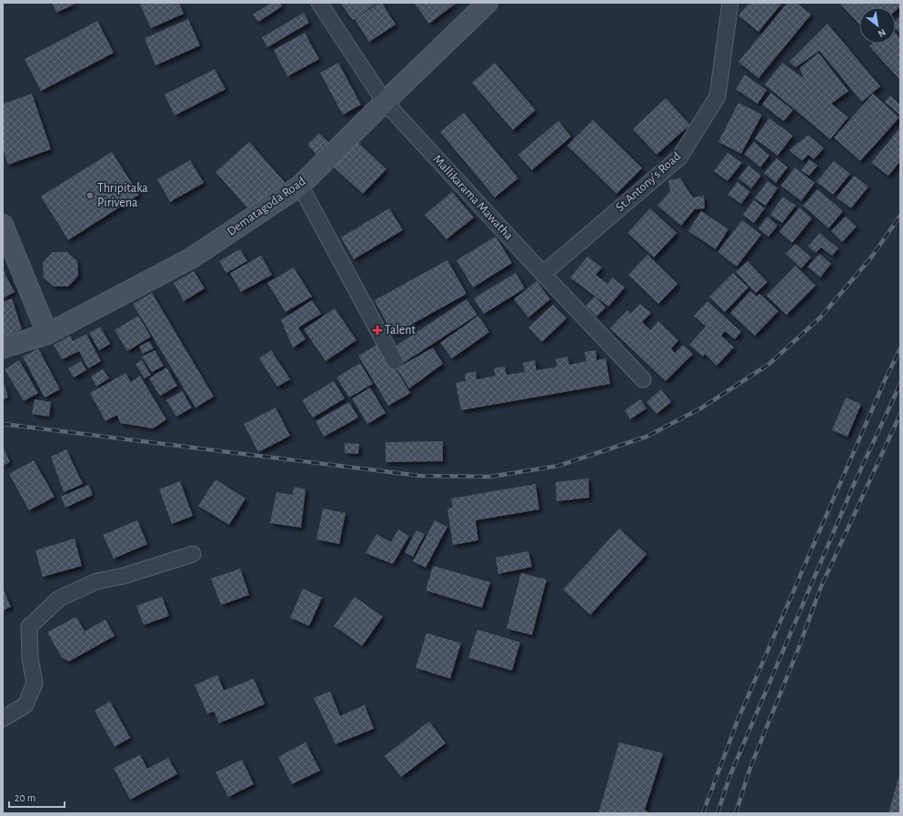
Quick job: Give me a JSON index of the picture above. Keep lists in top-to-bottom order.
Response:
{
  "streets": {
    "main road": ["Dematagoda Road"],
    "street": ["St.Antony's Road", "Mallikarama Mawatha"]
  },
  "crossings": [
    ["St.Antony's Road", "Mallikarama Mawatha"],
    ["Mallikarama Mawatha", "Dematagoda Road"]
  ],
  "places": {
    "other": ["Thripitaka Pirivena"],
    "health": ["Talent"]
  },
  "scale_bar": "20 m",
  "north": "bottom right"
}
